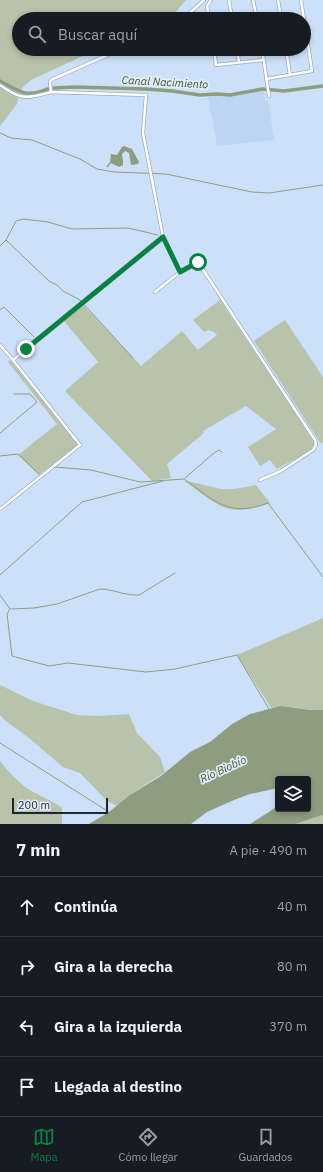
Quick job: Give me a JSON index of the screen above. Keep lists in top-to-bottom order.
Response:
{
  "water": ["Canal Nacimiento", "Río Biobío"],
  "scale_bar": "200 m",
  "page": {
    "search": "Buscar aquí",
    "scale": "200 m",
    "heading": ["7 min", "A pie · 490 m"],
    "list": [
      ["Continúa", "40 m"],
      ["Gira a la derecha", "80 m"],
      ["Gira a la izquierda", "370 m"],
      "Llegada al destino"
    ],
    "nav": ["Mapa", "Cómo llegar", "Guardados"]
  }
}
